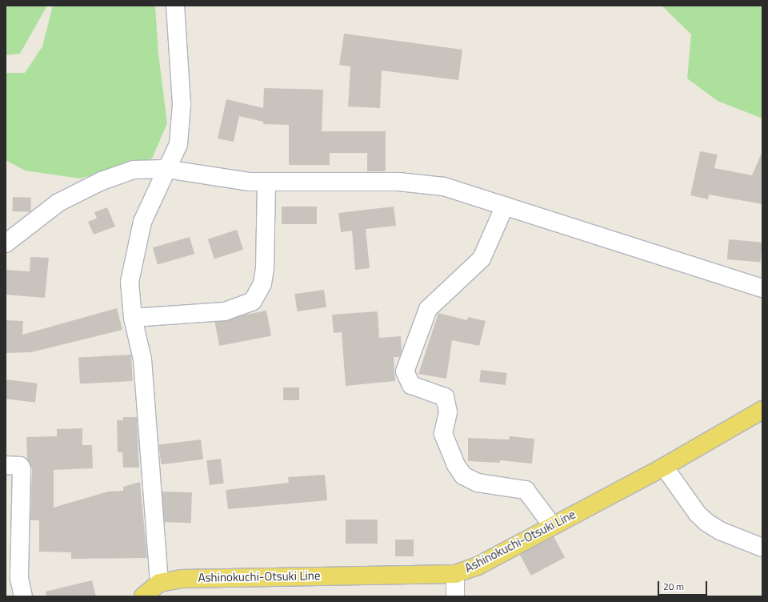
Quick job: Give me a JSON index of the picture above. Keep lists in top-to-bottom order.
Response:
{
  "streets": {
    "main road": ["Ashinokuchi-Otsuki Line"]
  },
  "scale_bar": "20 m"
}
